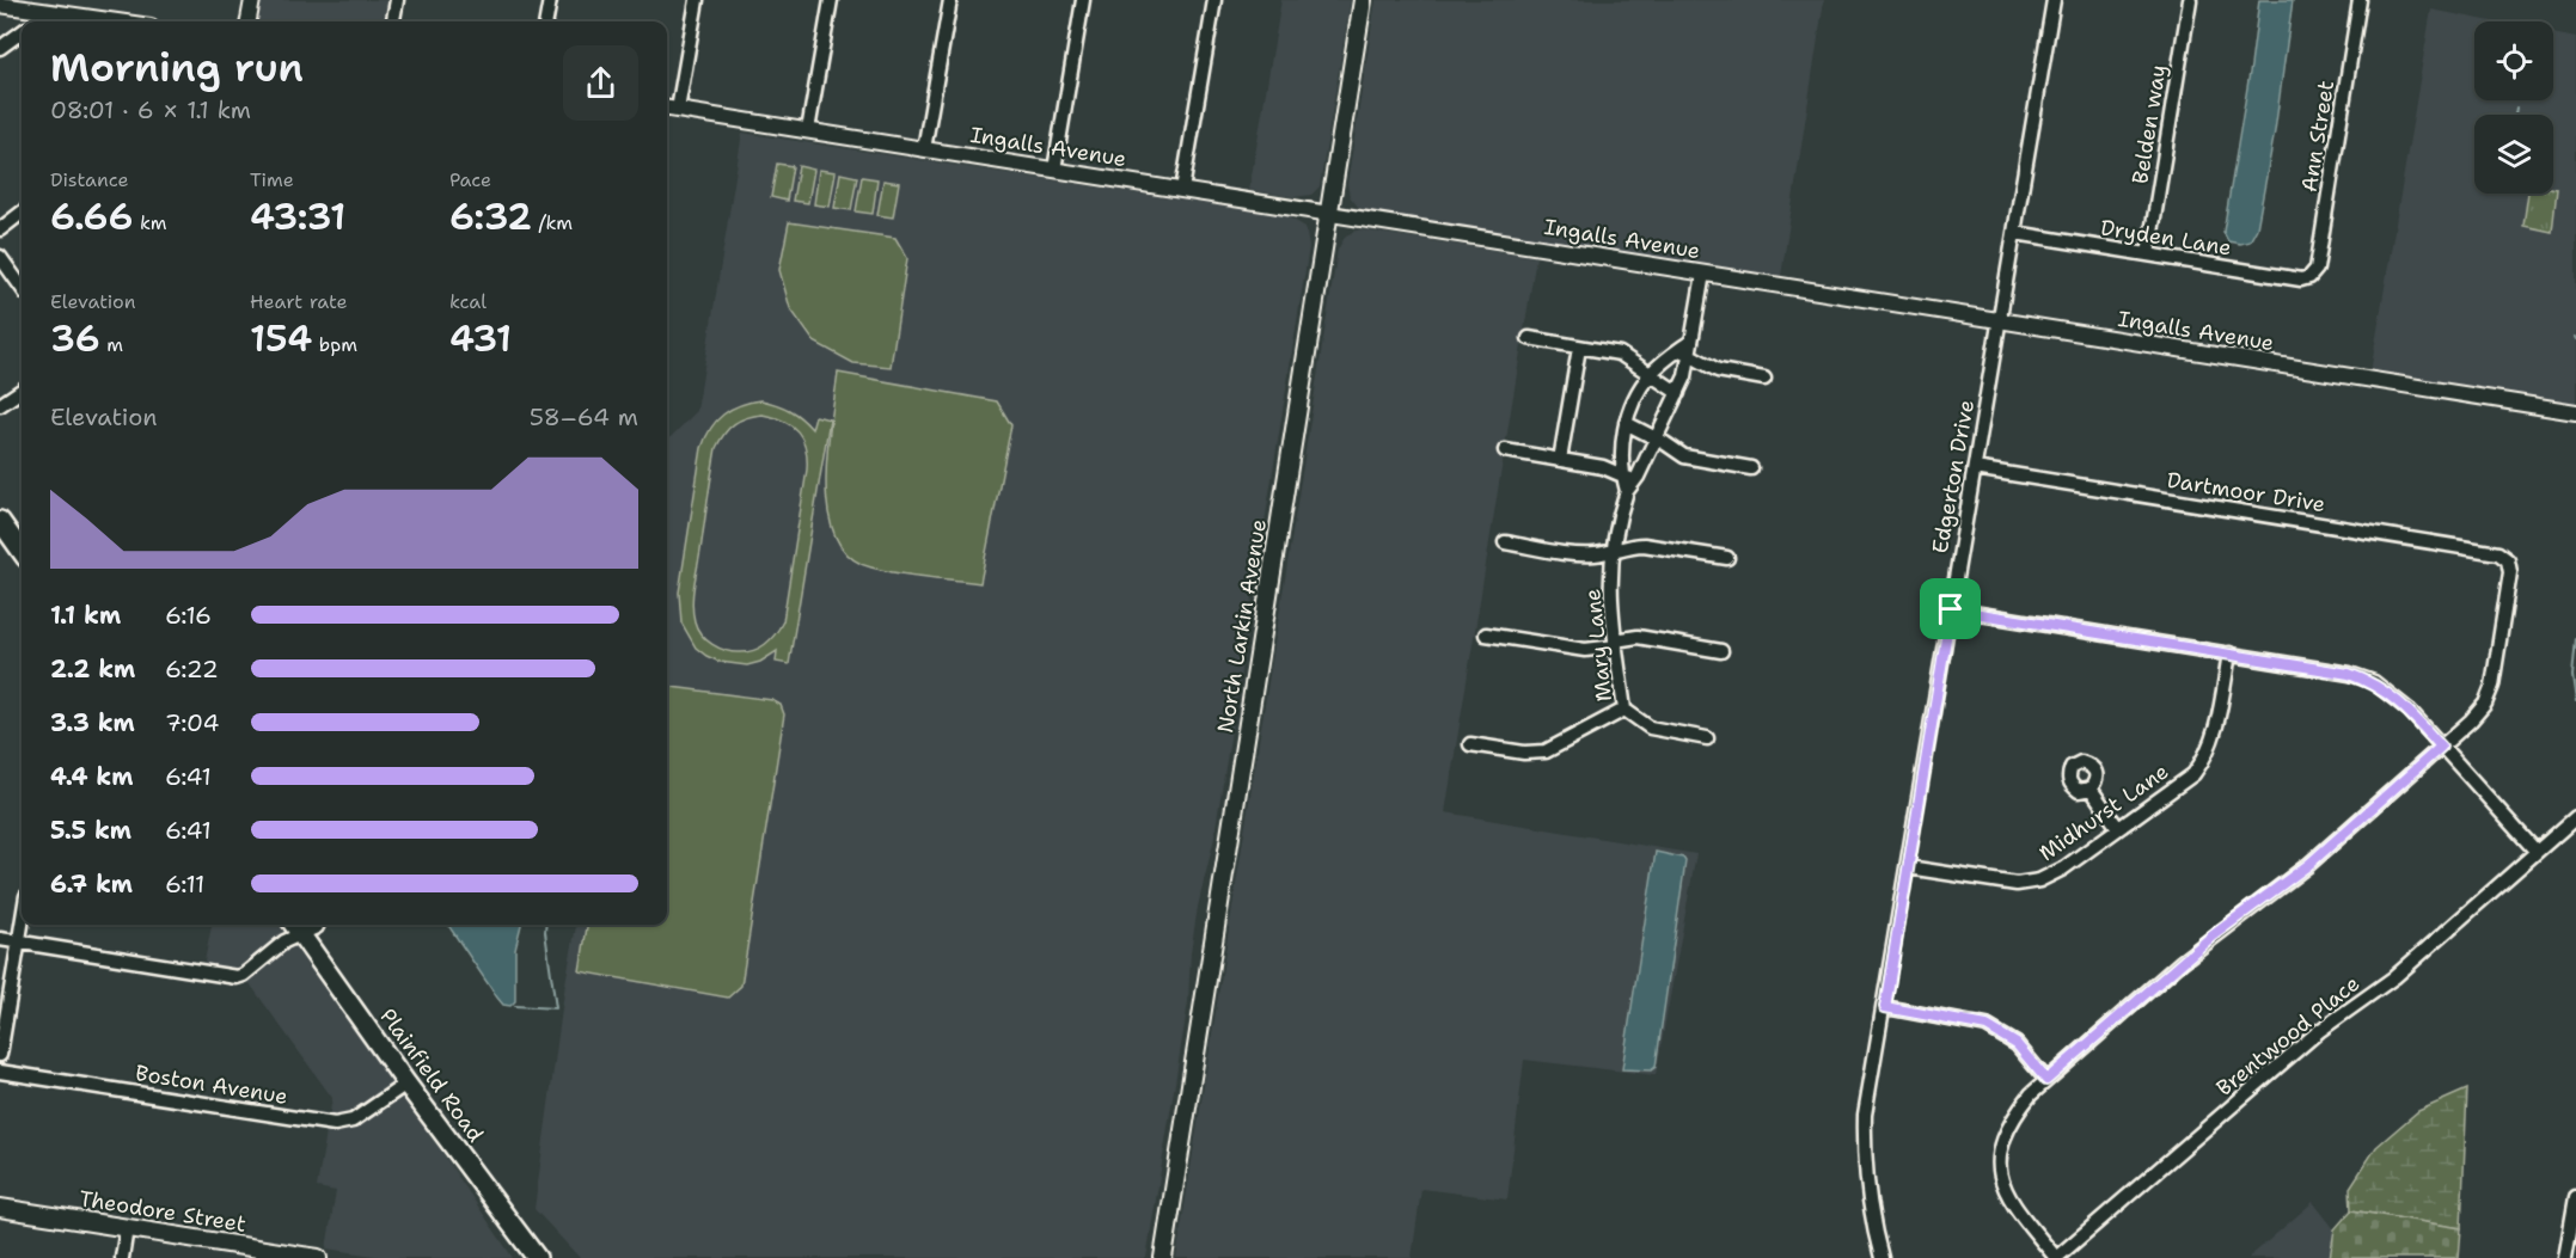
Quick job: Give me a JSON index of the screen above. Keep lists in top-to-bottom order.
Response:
{
  "streets": {
    "main road": ["North Larkin Avenue", "Plainfield Road", "Theodore Street"],
    "street": [
      "Belden way",
      "Ann Street",
      "Ingalls Avenue",
      "Dryden Lane",
      "Edgerton Drive",
      "Dartmoor Drive",
      "Mary Lane",
      "Midhurst Lane",
      "Brentwood Place",
      "Boston Avenue"
    ]
  },
  "crossings": [
    ["Belden way", "Dryden Lane"],
    ["Ann Street", "Dryden Lane"],
    ["Ingalls Avenue", "Edgerton Drive"],
    ["Ingalls Avenue", "North Larkin Avenue"],
    ["Ingalls Avenue", "Mary Lane"],
    ["Dryden Lane", "Edgerton Drive"],
    ["Edgerton Drive", "Dartmoor Drive"],
    ["Edgerton Drive", "Midhurst Lane"],
    ["Plainfield Road", "Boston Avenue"]
  ],
  "page": {
    "heading": ["Morning run", "08:01 · 6 × 1.1 km"],
    "stats": [
      ["Distance", "6.66 km"],
      ["Time", "43:31"],
      ["Pace", "6:32 /km"],
      ["Elevation", "36 m"],
      ["Heart rate", "154 bpm"],
      ["kcal", "431"]
    ],
    "chart": ["Elevation", "58–64 m"],
    "list": [
      {
        "name": "1.1 km",
        "note": "6:16"
      },
      {
        "name": "2.2 km",
        "note": "6:22"
      },
      {
        "name": "3.3 km",
        "note": "7:04"
      },
      {
        "name": "4.4 km",
        "note": "6:41"
      },
      {
        "name": "5.5 km",
        "note": "6:41"
      },
      {
        "name": "6.7 km",
        "note": "6:11"
      }
    ]
  }
}
